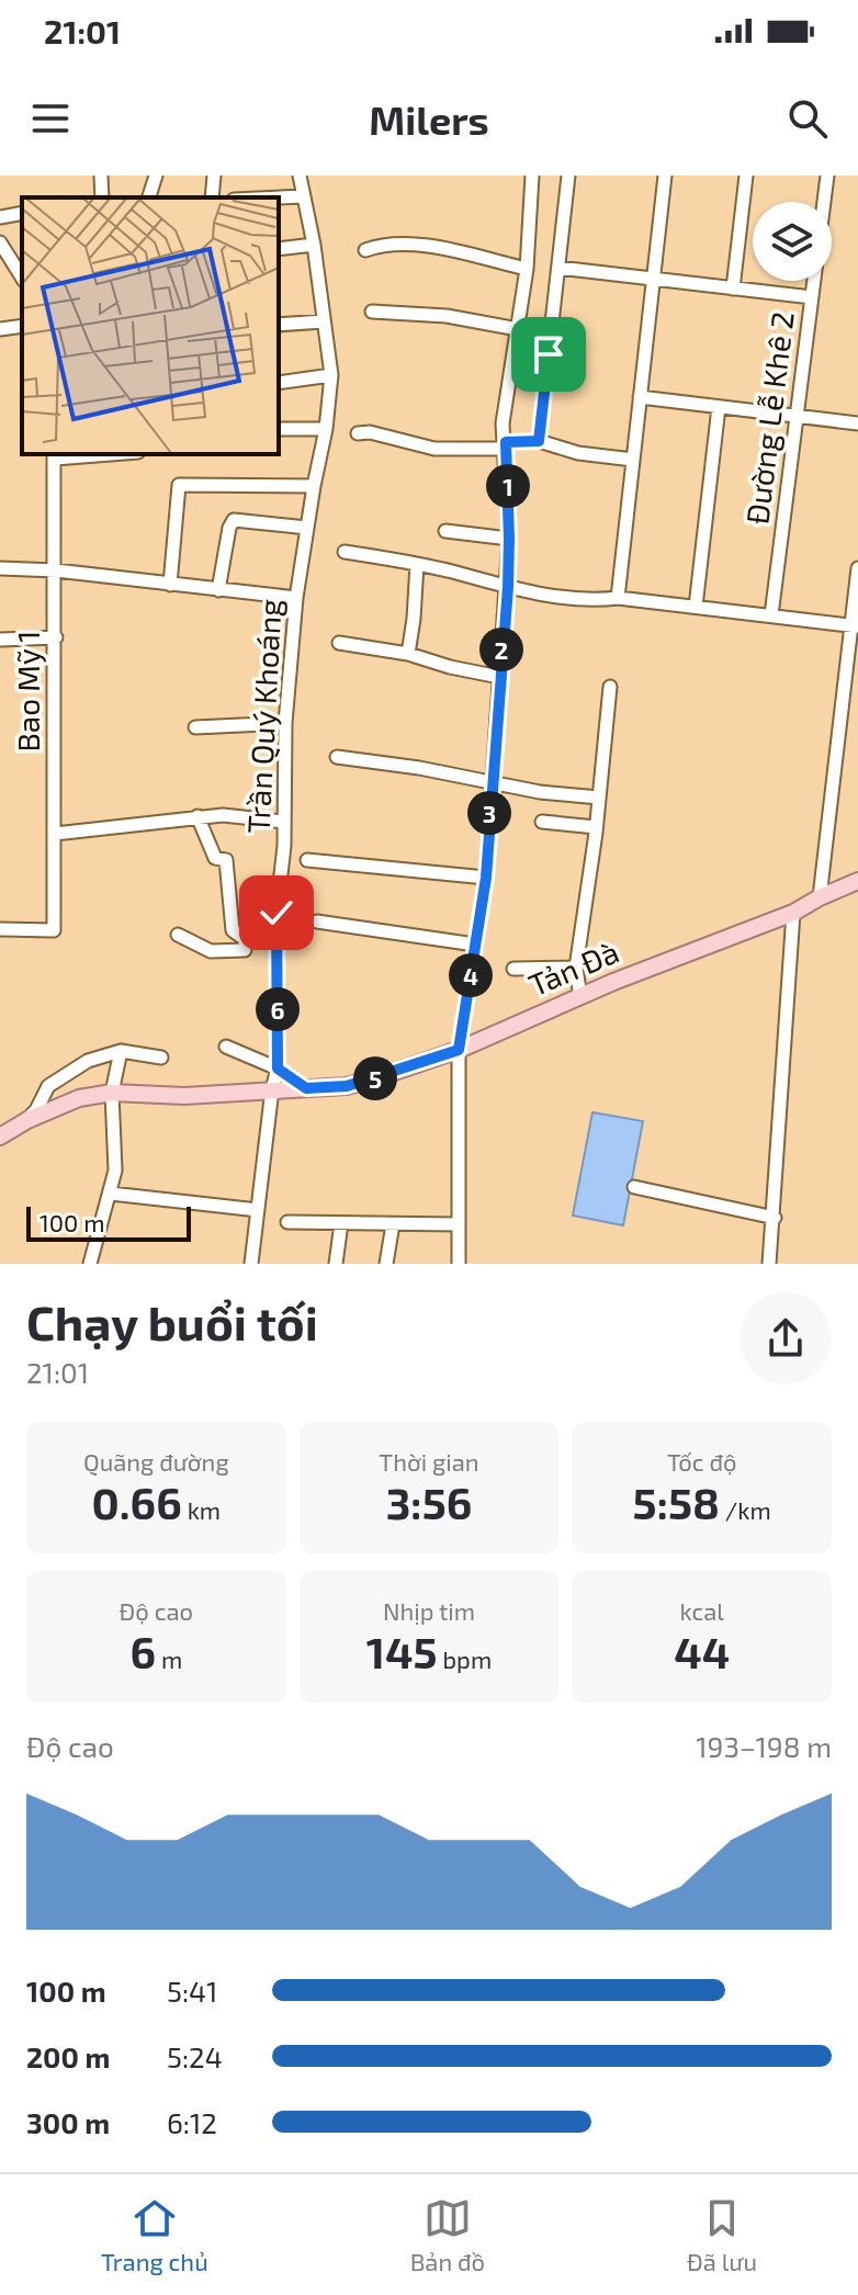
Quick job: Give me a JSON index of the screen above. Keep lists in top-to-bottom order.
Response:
{
  "streets": {
    "main road": ["Tản Đà"],
    "street": ["Đường Lễ Khê 2", "Bao Mỹ 1", "Trần Quý Khoáng"]
  },
  "crossings": [
    ["Trần Quý Khoáng", "Tản Đà"]
  ],
  "scale_bar": "100 m",
  "page": {
    "status": "21:01",
    "header": "Milers",
    "pins": [
      "1",
      "2",
      "3",
      "4",
      "6",
      "5"
    ],
    "scale": "100 m",
    "heading": ["Chạy buổi tối", "21:01"],
    "stats": [
      ["Quãng đường", "0.66 km"],
      ["Thời gian", "3:56"],
      ["Tốc độ", "5:58 /km"],
      ["Độ cao", "6 m"],
      ["Nhịp tim", "145 bpm"],
      ["kcal", "44"]
    ],
    "chart": ["Độ cao", "193–198 m"],
    "list": [
      {
        "name": "100 m",
        "note": "5:41"
      },
      {
        "name": "200 m",
        "note": "5:24"
      },
      {
        "name": "300 m",
        "note": "6:12"
      }
    ],
    "tabs": ["Trang chủ", "Bản đồ", "Đã lưu"]
  }
}
